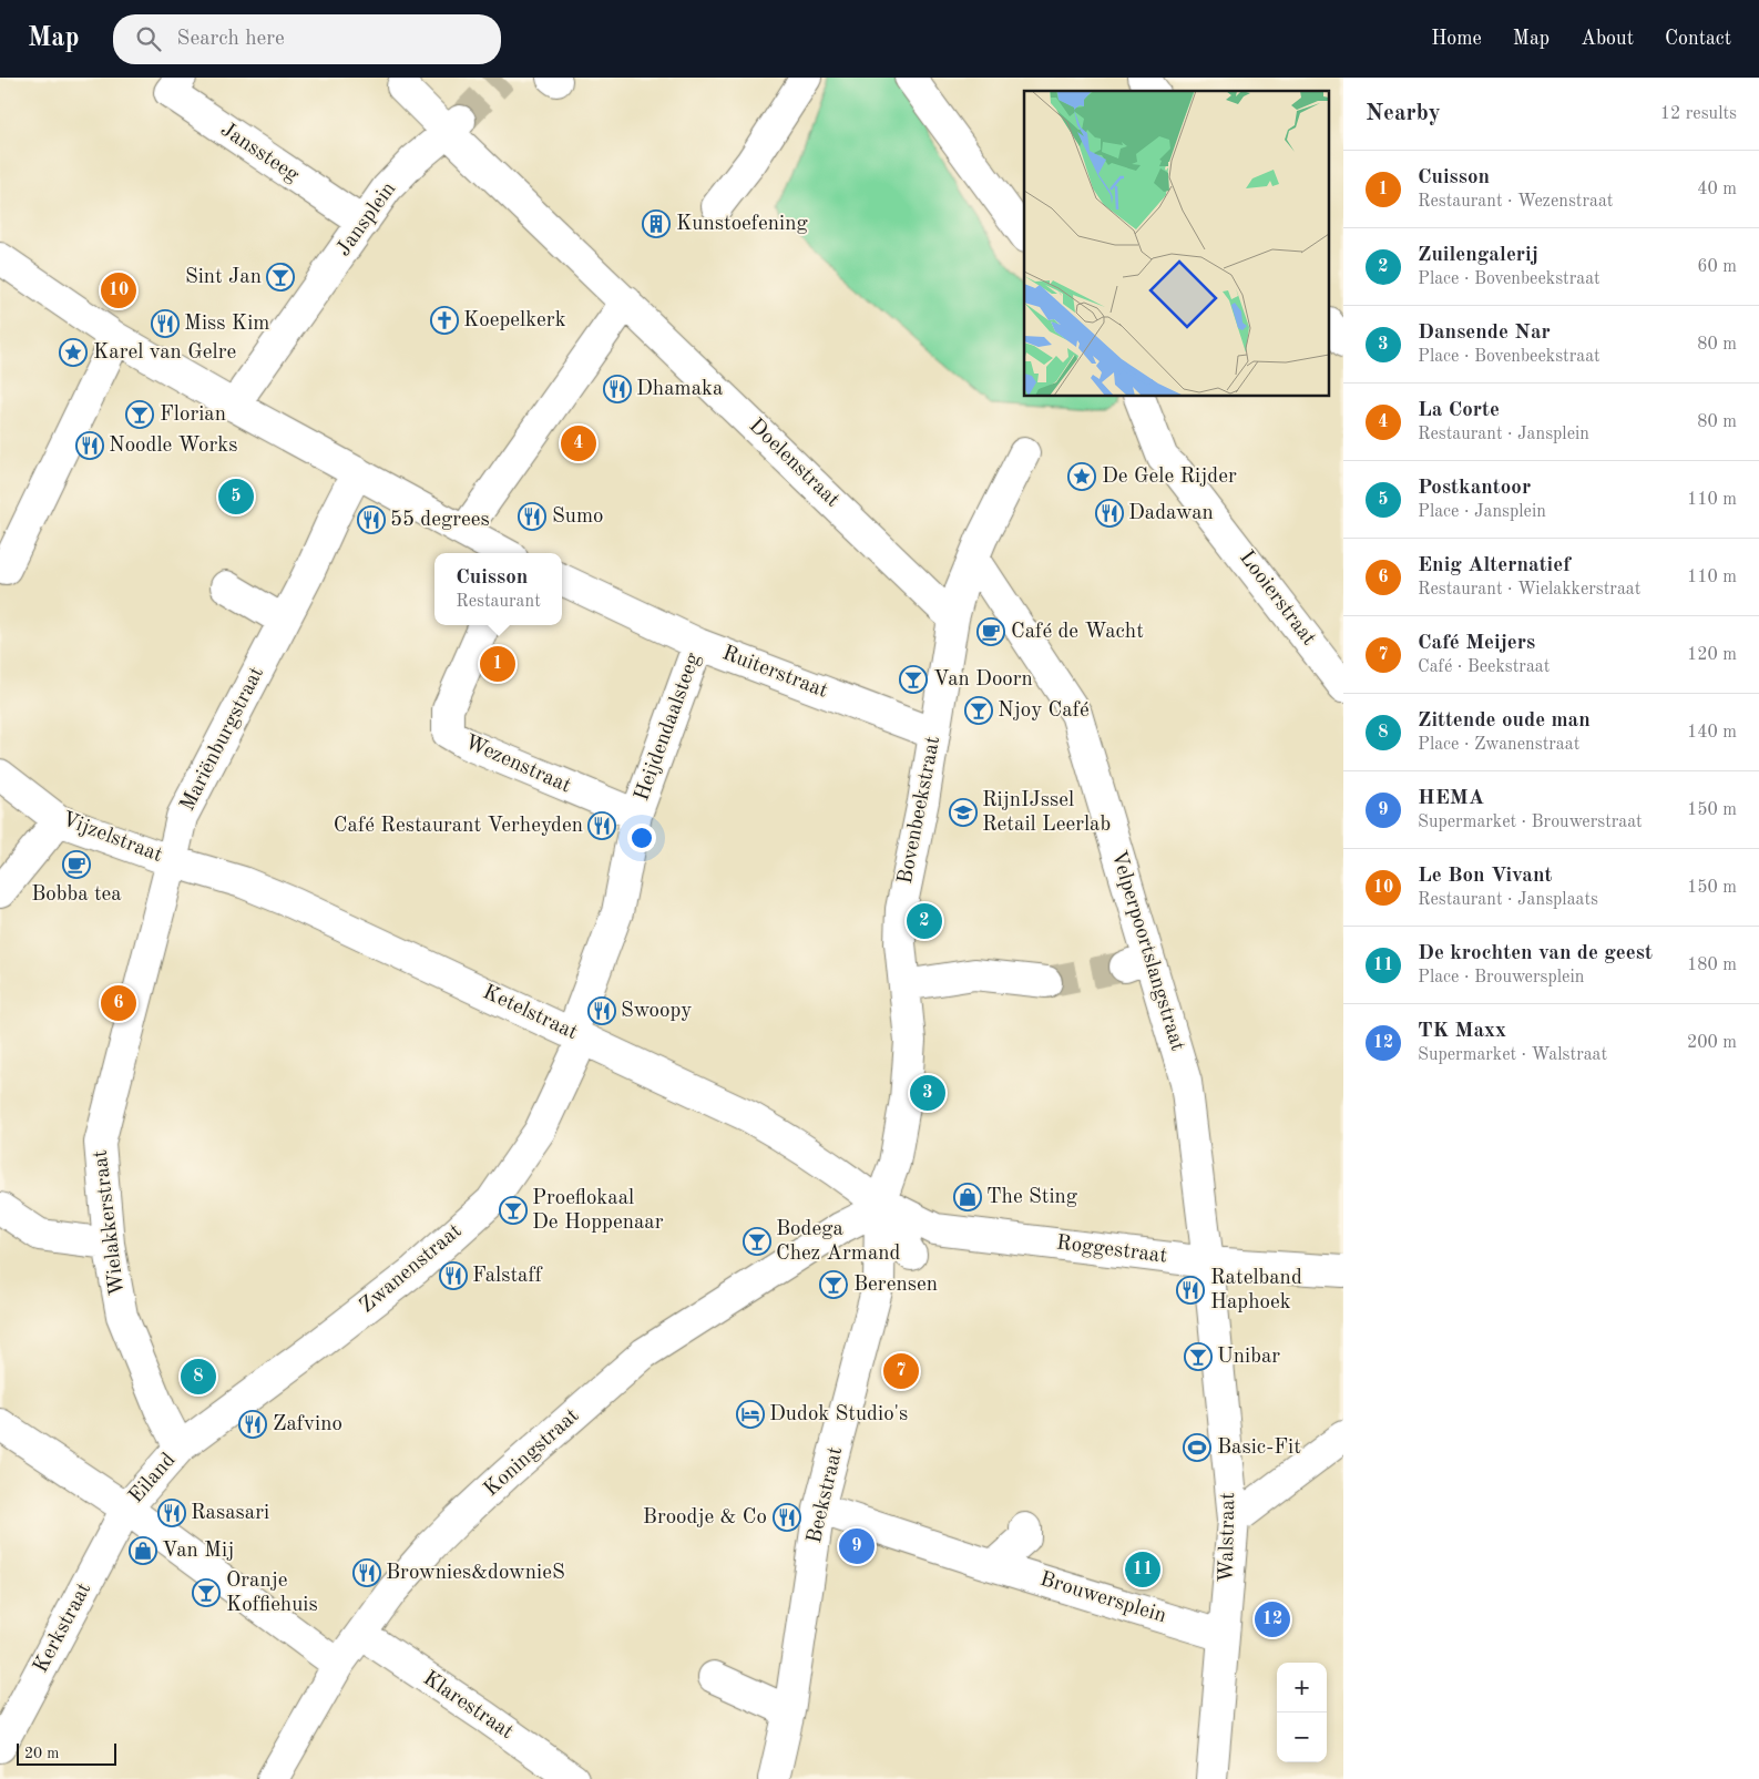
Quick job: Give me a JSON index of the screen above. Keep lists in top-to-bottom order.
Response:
{
  "streets": {
    "street": [
      "Janssteeg",
      "Jansplein",
      "Doelenstraat",
      "Looierstraat",
      "Ruiterstraat",
      "Heijdendaalsteeg",
      "Mariënburgstraat",
      "Wezenstraat",
      "Bovenbeekstraat",
      "Vijzelstraat",
      "Velperpoortslangstraat",
      "Ketelstraat",
      "Wielakkerstraat",
      "Roggestraat",
      "Zwanenstraat",
      "Koningstraat",
      "Eiland",
      "Beekstraat",
      "Walstraat",
      "Brouwersplein",
      "Kerkstraat",
      "Klarestraat"
    ]
  },
  "crossings": [
    ["Janssteeg", "Jansplein"],
    ["Doelenstraat", "Bovenbeekstraat"],
    ["Ruiterstraat", "Heijdendaalsteeg"],
    ["Ruiterstraat", "Bovenbeekstraat"],
    ["Heijdendaalsteeg", "Wezenstraat"],
    ["Heijdendaalsteeg", "Ketelstraat"],
    ["Heijdendaalsteeg", "Zwanenstraat"],
    ["Mariënburgstraat", "Vijzelstraat"],
    ["Mariënburgstraat", "Ketelstraat"],
    ["Mariënburgstraat", "Wielakkerstraat"],
    ["Bovenbeekstraat", "Velperpoortslangstraat"],
    ["Bovenbeekstraat", "Ketelstraat"],
    ["Bovenbeekstraat", "Roggestraat"],
    ["Bovenbeekstraat", "Koningstraat"],
    ["Bovenbeekstraat", "Beekstraat"],
    ["Vijzelstraat", "Ketelstraat"],
    ["Vijzelstraat", "Wielakkerstraat"],
    ["Velperpoortslangstraat", "Roggestraat"],
    ["Velperpoortslangstraat", "Walstraat"],
    ["Ketelstraat", "Wielakkerstraat"],
    ["Ketelstraat", "Roggestraat"],
    ["Ketelstraat", "Zwanenstraat"],
    ["Ketelstraat", "Koningstraat"],
    ["Ketelstraat", "Beekstraat"],
    ["Wielakkerstraat", "Zwanenstraat"],
    ["Wielakkerstraat", "Eiland"],
    ["Roggestraat", "Koningstraat"],
    ["Roggestraat", "Beekstraat"],
    ["Roggestraat", "Walstraat"],
    ["Zwanenstraat", "Eiland"],
    ["Koningstraat", "Beekstraat"],
    ["Koningstraat", "Klarestraat"],
    ["Eiland", "Kerkstraat"],
    ["Beekstraat", "Brouwersplein"],
    ["Walstraat", "Brouwersplein"]
  ],
  "places": {
    "building": ["Kunstoefening"],
    "bar": [
      "Sint Jan",
      "Florian",
      "Van Doorn",
      "Njoy Café",
      "Proeflokaal De Hoppenaar",
      "Bodega Chez Armand",
      "Berensen",
      "Unibar",
      "Oranje Koffiehuis"
    ],
    "church": ["Koepelkerk"],
    "restaurant": [
      "Miss Kim",
      "Dhamaka",
      "Noodle Works",
      "Dadawan",
      "Sumo",
      "55 degrees",
      "Café Restaurant Verheyden",
      "Swoopy",
      "Falstaff",
      "Ratelband Haphoek",
      "Zafvino",
      "Rasasari",
      "Broodje & Co",
      "Brownies&downieS"
    ],
    "place": ["Karel van Gelre", "De Gele Rijder"],
    "cafe": ["Café de Wacht", "Bobba tea"],
    "school or university": ["RijnIJssel Retail Leerlab"],
    "shop": ["The Sting", "Van Mij"],
    "hotel": ["Dudok Studio's"],
    "sports": ["Basic-Fit"]
  },
  "scale_bar": "20 m",
  "page": {
    "header": "Map",
    "search": "Search here",
    "nav": [
      "Home",
      "Map",
      "About",
      "Contact"
    ],
    "heading": ["Nearby", "12 results"],
    "list": [
      {
        "mark": "1",
        "name": "Cuisson",
        "note": "Restaurant · Wezenstraat",
        "value": "40 m"
      },
      {
        "mark": "2",
        "name": "Zuilengalerij",
        "note": "Place · Bovenbeekstraat",
        "value": "60 m"
      },
      {
        "mark": "3",
        "name": "Dansende Nar",
        "note": "Place · Bovenbeekstraat",
        "value": "80 m"
      },
      {
        "mark": "4",
        "name": "La Corte",
        "note": "Restaurant · Jansplein",
        "value": "80 m"
      },
      {
        "mark": "5",
        "name": "Postkantoor",
        "note": "Place · Jansplein",
        "value": "110 m"
      },
      {
        "mark": "6",
        "name": "Enig Alternatief",
        "note": "Restaurant · Wielakkerstraat",
        "value": "110 m"
      },
      {
        "mark": "7",
        "name": "Café Meijers",
        "note": "Café · Beekstraat",
        "value": "120 m"
      },
      {
        "mark": "8",
        "name": "Zittende oude man",
        "note": "Place · Zwanenstraat",
        "value": "140 m"
      },
      {
        "mark": "9",
        "name": "HEMA",
        "note": "Supermarket · Brouwerstraat",
        "value": "150 m"
      },
      {
        "mark": "10",
        "name": "Le Bon Vivant",
        "note": "Restaurant · Jansplaats",
        "value": "150 m"
      },
      {
        "mark": "11",
        "name": "De krochten van de geest",
        "note": "Place · Brouwersplein",
        "value": "180 m"
      },
      {
        "mark": "12",
        "name": "TK Maxx",
        "note": "Supermarket · Walstraat",
        "value": "200 m"
      }
    ],
    "pins": [
      "10",
      "4",
      "5",
      "1",
      "2",
      "6",
      "3",
      "7",
      "8",
      "9",
      "11",
      "12"
    ],
    "popup": ["Cuisson", "Restaurant"],
    "map_buttons": ["+", "−"],
    "scale": "20 m"
  }
}
